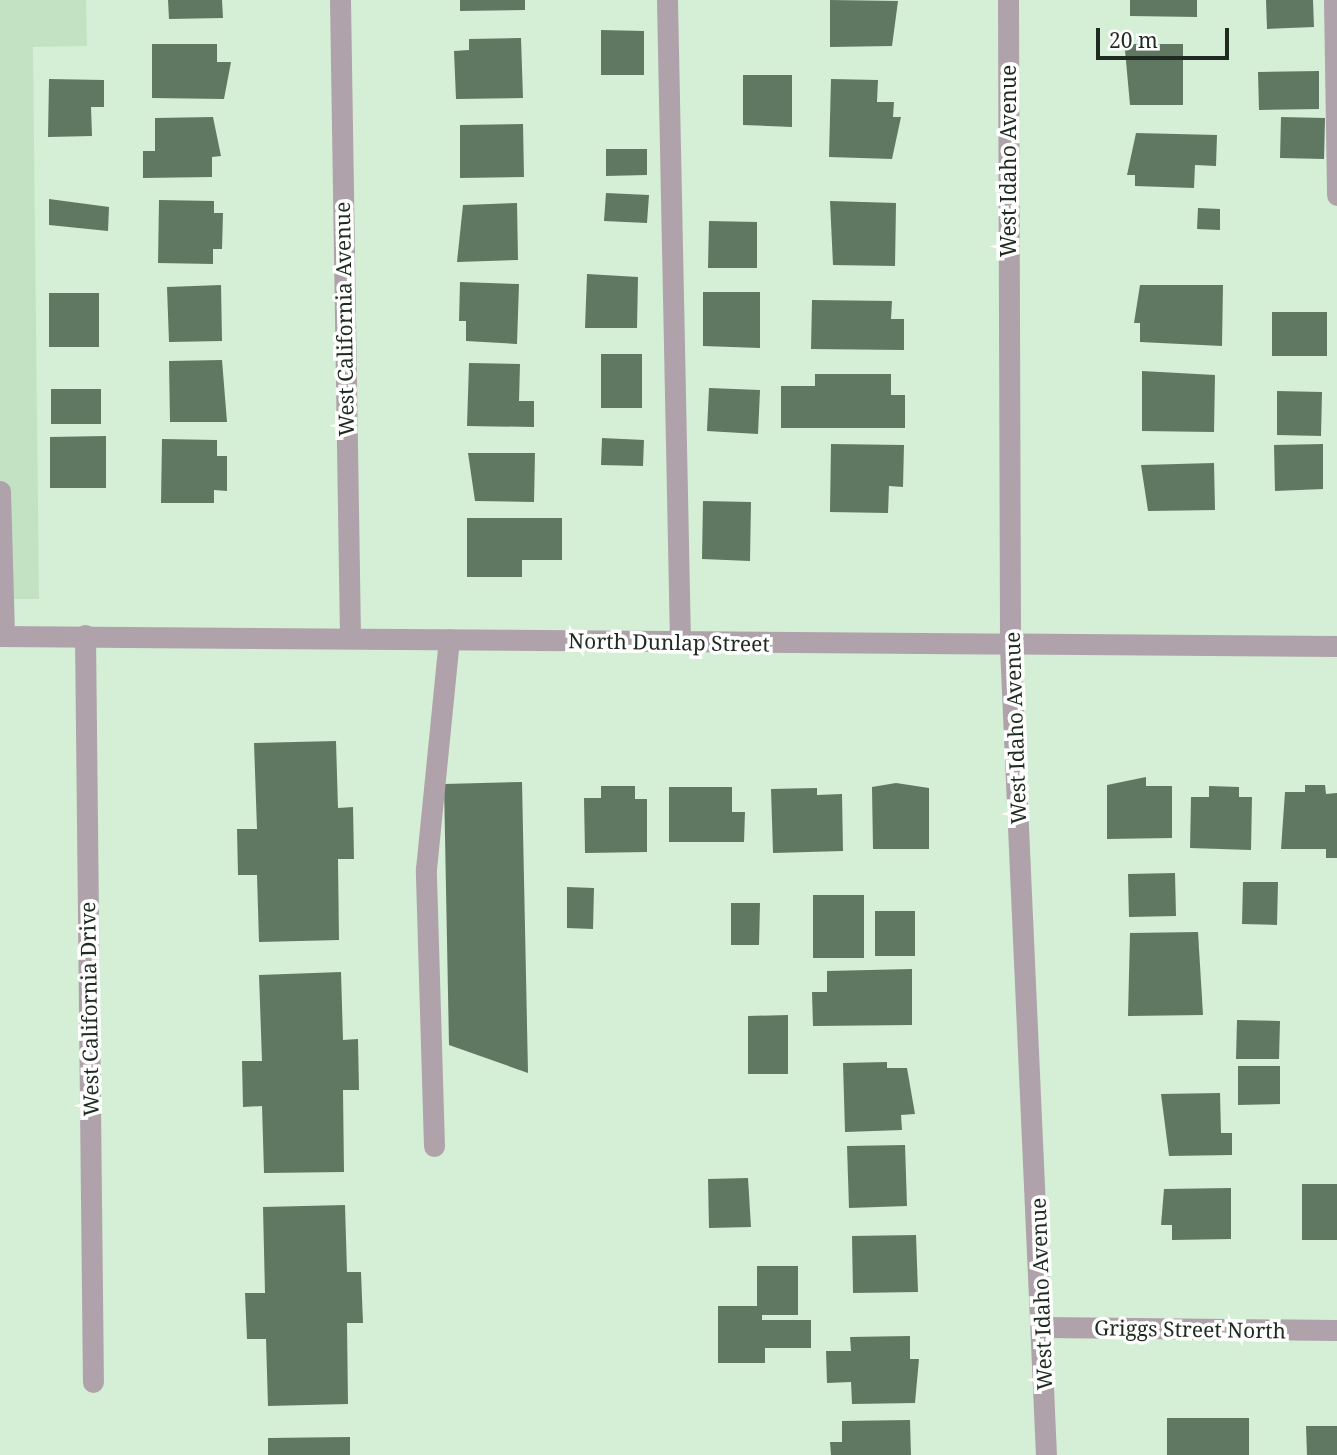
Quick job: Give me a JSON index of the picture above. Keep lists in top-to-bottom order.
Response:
{
  "streets": {
    "street": [
      "West Idaho Avenue",
      "West California Avenue",
      "North Dunlap Street",
      "West California Drive",
      "Griggs Street North"
    ]
  },
  "crossings": [
    ["West Idaho Avenue", "North Dunlap Street"],
    ["West Idaho Avenue", "Griggs Street North"],
    ["West California Avenue", "North Dunlap Street"],
    ["North Dunlap Street", "West California Drive"]
  ],
  "scale_bar": "20 m"
}
